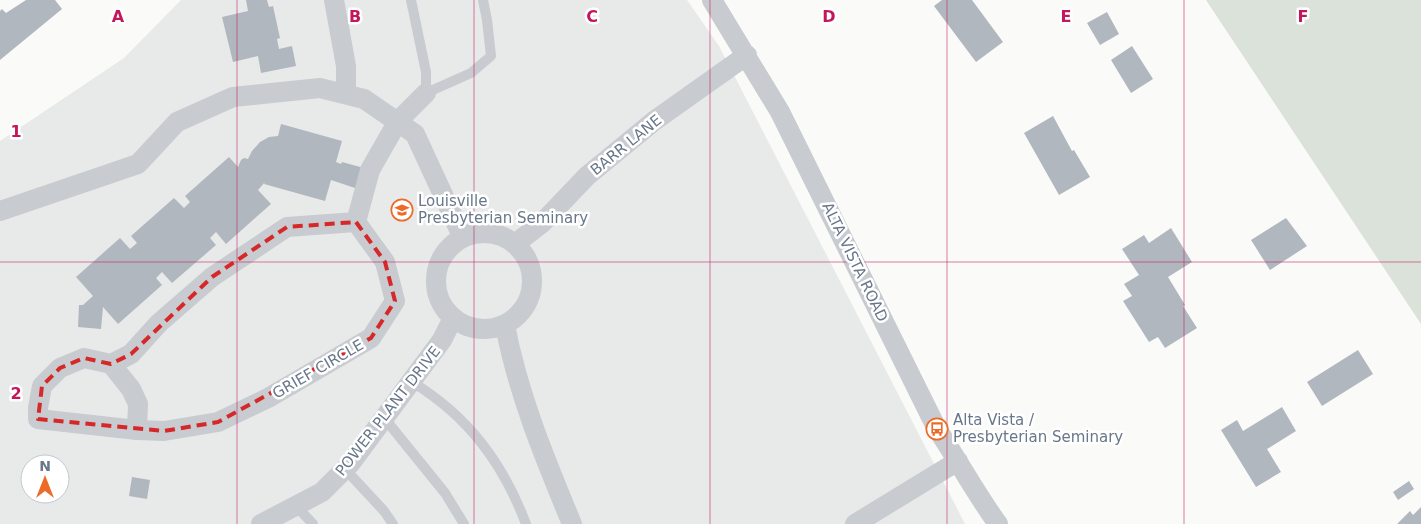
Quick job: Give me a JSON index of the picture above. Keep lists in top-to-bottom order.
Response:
{
  "streets": {
    "street": [
      "BARR LANE",
      "ALTA VISTA ROAD",
      "GRIEF CIRCLE",
      "POWER PLANT DRIVE"
    ]
  },
  "crossings": [
    ["BARR LANE", "ALTA VISTA ROAD"],
    ["BARR LANE", "POWER PLANT DRIVE"]
  ],
  "places": {
    "school or university": ["Louisville Presbyterian Seminary"],
    "bus stop": ["Alta Vista / Presbyterian Seminary"]
  },
  "north": "top",
  "grid": {
    "columns": [
      "A",
      "B",
      "C",
      "D",
      "E",
      "F"
    ],
    "rows": ["1", "2"]
  }
}
